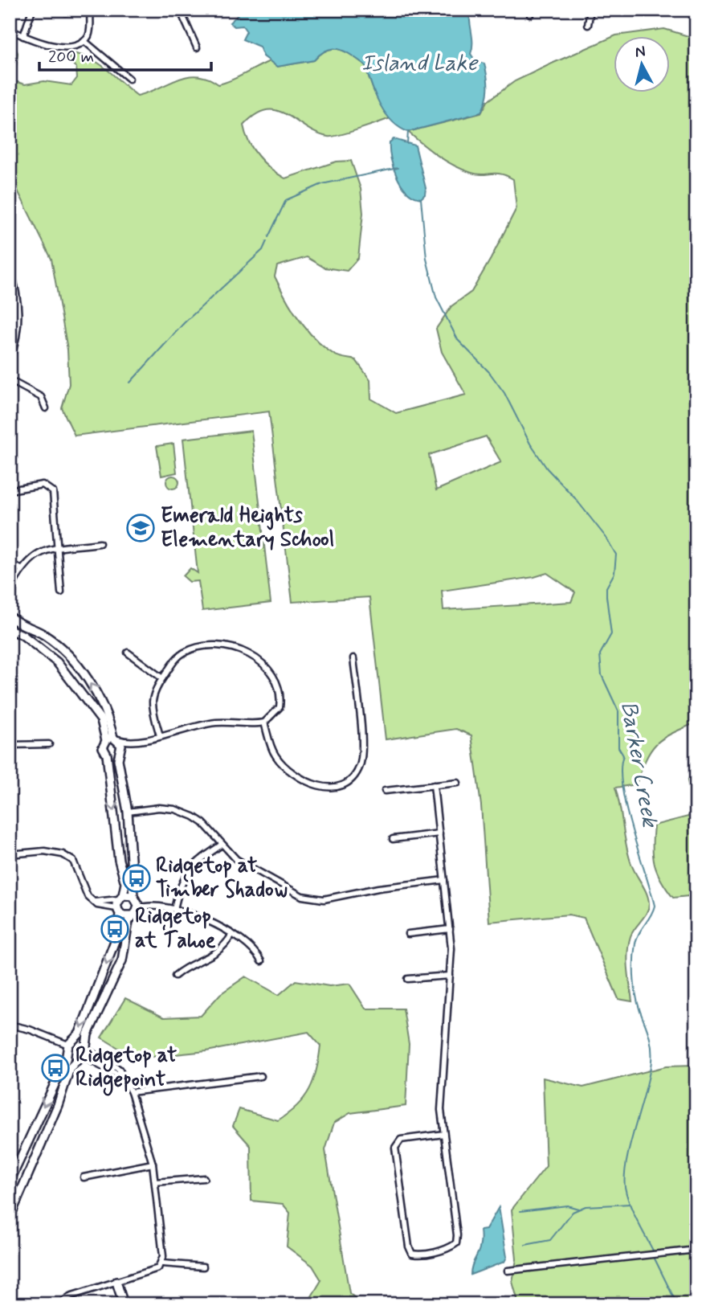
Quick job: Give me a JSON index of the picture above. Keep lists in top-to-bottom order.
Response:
{
  "water": ["Island Lake", "Barker Creek"],
  "places": {
    "school or university": ["Emerald Heights Elementary School"],
    "bus stop": ["Ridgetop at Timber Shadow", "Ridgetop at Tahoe", "Ridgetop at Ridgepoint"]
  },
  "scale_bar": "200 m",
  "north": "top"
}
